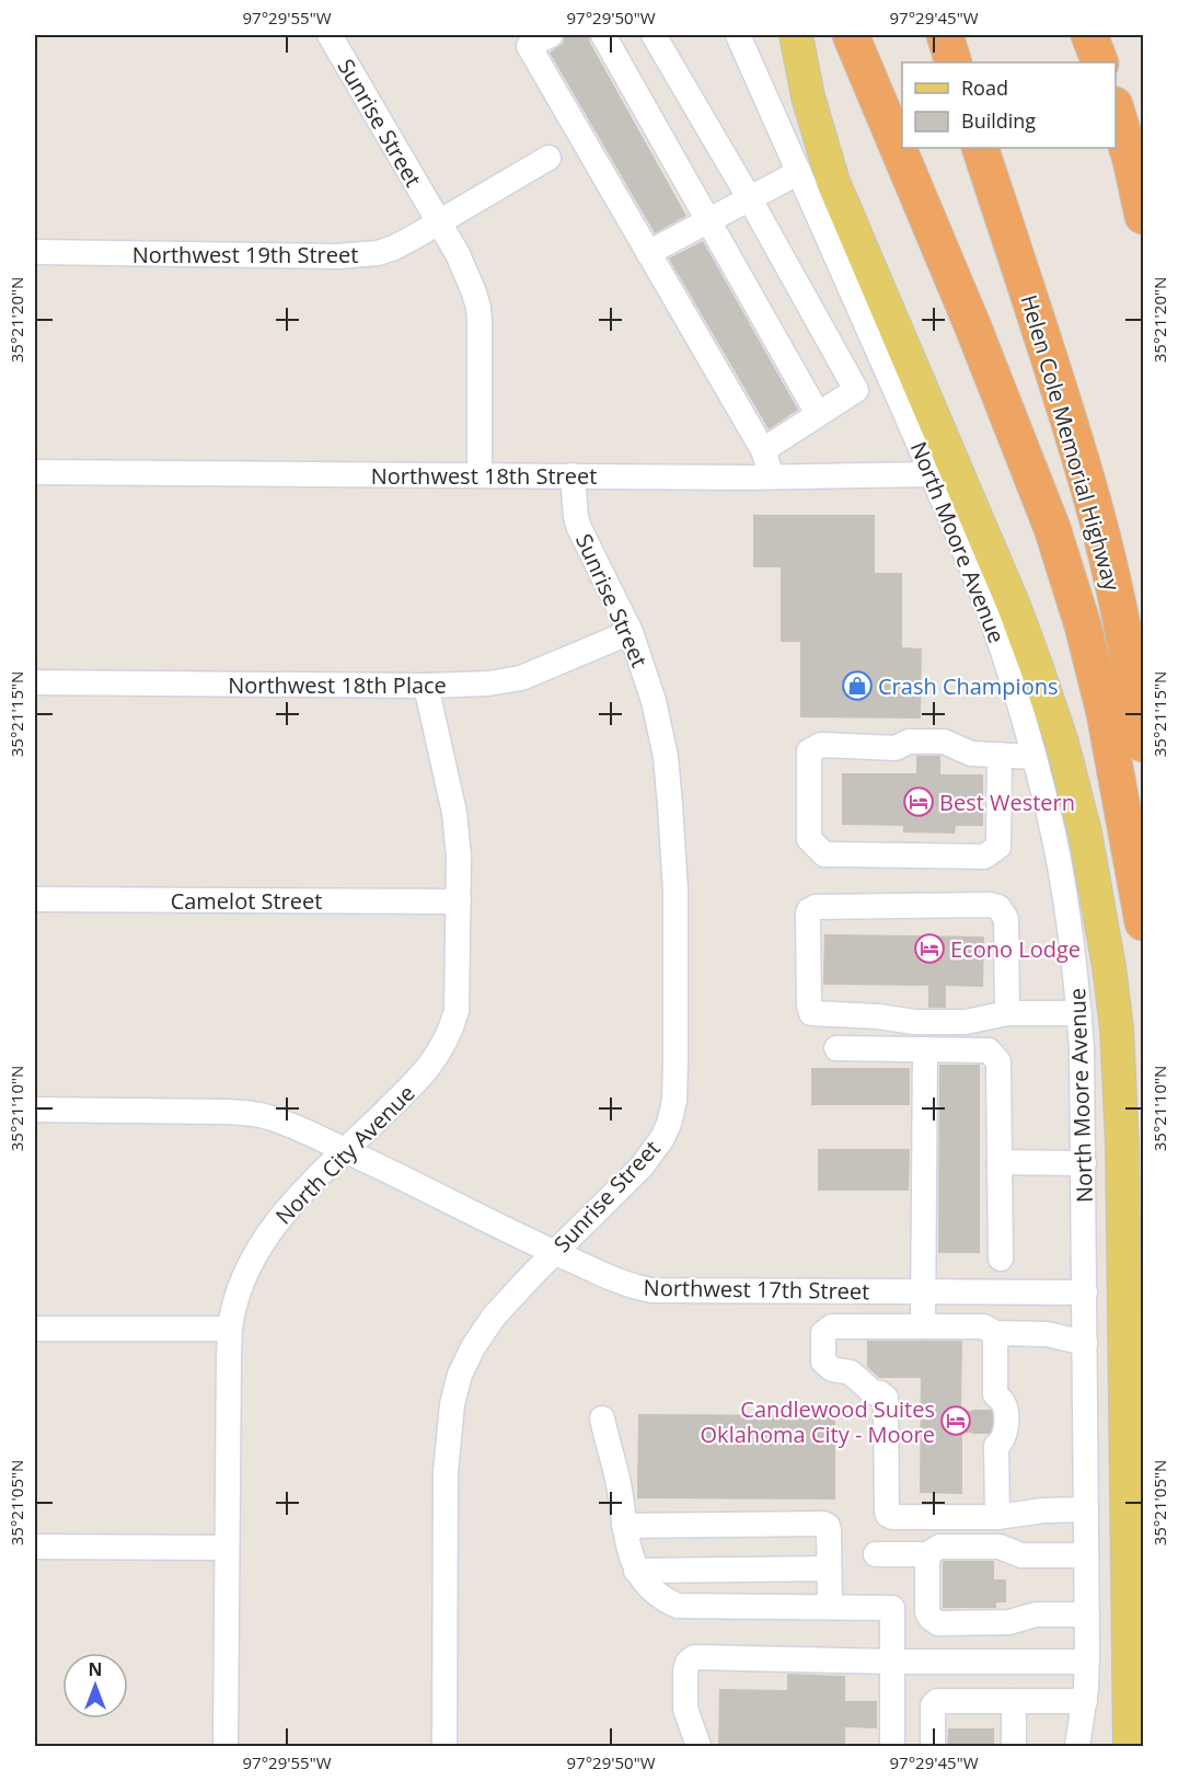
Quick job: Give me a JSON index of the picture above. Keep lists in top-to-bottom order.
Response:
{
  "streets": {
    "highway": ["Helen Cole Memorial Highway"],
    "street": [
      "Sunrise Street",
      "Northwest 19th Street",
      "Northwest 18th Street",
      "North Moore Avenue",
      "Northwest 18th Place",
      "Camelot Street",
      "North City Avenue",
      "Northwest 17th Street"
    ]
  },
  "crossings": [
    ["Sunrise Street", "Northwest 19th Street"],
    ["Sunrise Street", "Northwest 18th Street"],
    ["Sunrise Street", "Northwest 18th Place"],
    ["Sunrise Street", "Northwest 17th Street"],
    ["Northwest 18th Street", "North Moore Avenue"],
    ["North Moore Avenue", "Northwest 17th Street"],
    ["Northwest 18th Place", "North City Avenue"],
    ["Camelot Street", "North City Avenue"],
    ["North City Avenue", "Northwest 17th Street"]
  ],
  "places": {
    "shop": ["Crash Champions"],
    "hotel": ["Best Western", "Econo Lodge", "Candlewood Suites Oklahoma City - Moore"]
  },
  "legend": ["Road", "Building"],
  "north": "top",
  "coordinates": [
    "97°29'55\"W",
    "97°29'50\"W",
    "97°29'45\"W",
    "35°21'20\"N",
    "35°21'15\"N",
    "35°21'10\"N",
    "35°21'05\"N"
  ]
}
